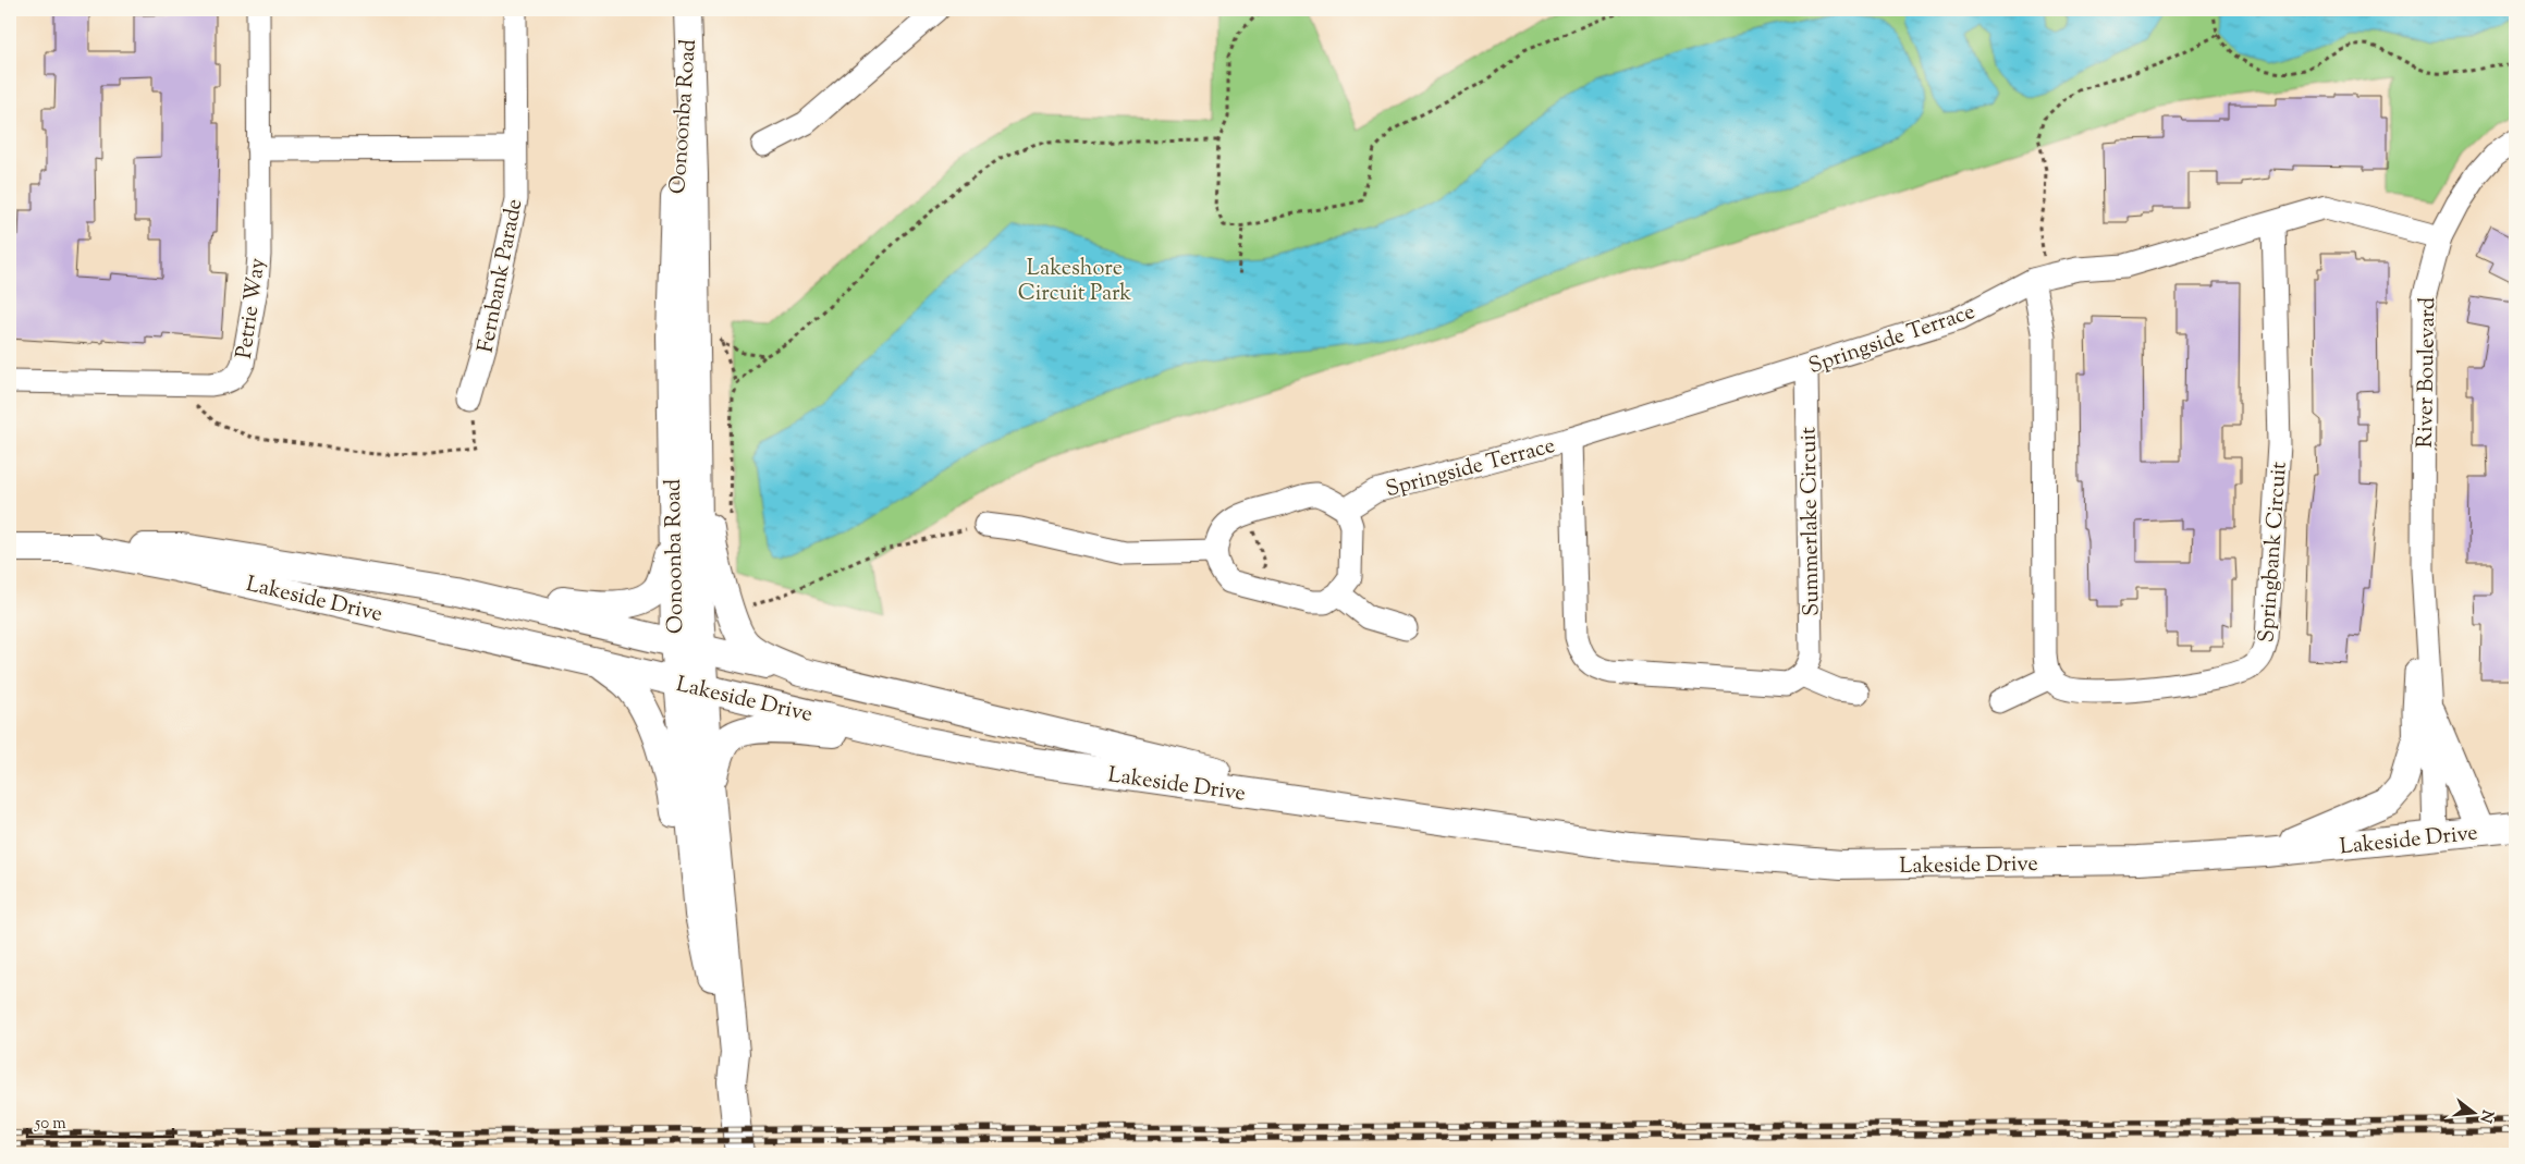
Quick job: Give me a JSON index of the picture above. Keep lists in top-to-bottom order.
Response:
{
  "streets": {
    "street": [
      "Oonoonba Road",
      "Fernbank Parade",
      "Petrie Way",
      "Springside Terrace",
      "River Boulevard",
      "Summerlake Circuit",
      "Springbank Circuit",
      "Lakeside Drive"
    ]
  },
  "crossings": [
    ["Oonoonba Road", "Lakeside Drive"],
    ["Springside Terrace", "River Boulevard"],
    ["Springside Terrace", "Summerlake Circuit"],
    ["Springside Terrace", "Springbank Circuit"],
    ["River Boulevard", "Lakeside Drive"]
  ],
  "parks": ["Lakeshore Circuit Park"],
  "scale_bar": "50 m",
  "north": "right"
}
